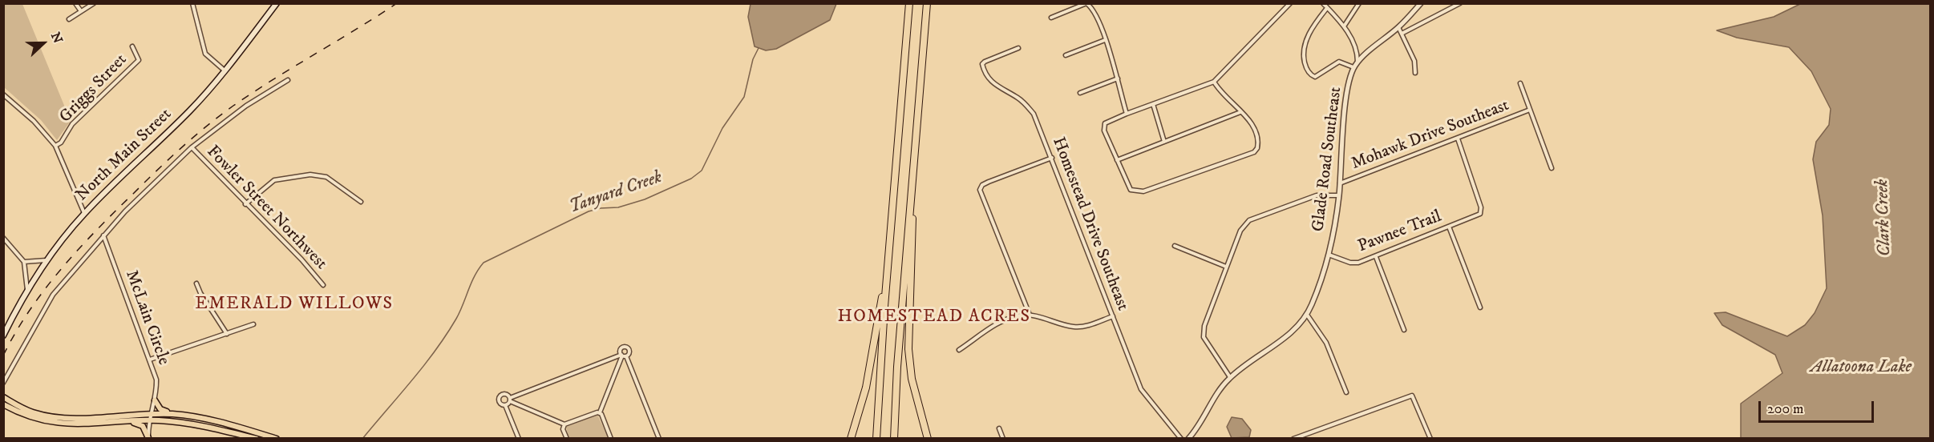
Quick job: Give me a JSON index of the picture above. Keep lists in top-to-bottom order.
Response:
{
  "streets": {
    "main road": ["North Main Street"],
    "street": [
      "Griggs Street",
      "Mohawk Drive Southeast",
      "Glade Road Southeast",
      "Fowler Street Northwest",
      "Homestead Drive Southeast",
      "Pawnee Trail",
      "McLain Circle"
    ]
  },
  "crossings": [
    ["Mohawk Drive Southeast", "Glade Road Southeast"],
    ["Mohawk Drive Southeast", "Pawnee Trail"],
    ["Glade Road Southeast", "Pawnee Trail"]
  ],
  "districts": ["EMERALD WILLOWS", "HOMESTEAD ACRES"],
  "water": ["Tanyard Creek", "Clark Creek", "Allatoona Lake"],
  "scale_bar": "200 m",
  "north": "right"
}
